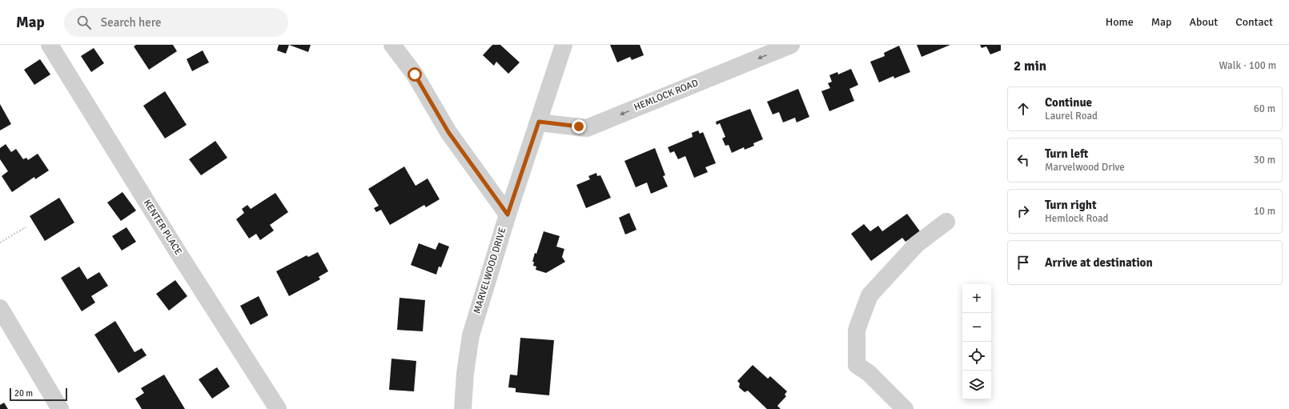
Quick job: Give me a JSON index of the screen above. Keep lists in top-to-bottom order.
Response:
{
  "streets": {
    "street": ["HEMLOCK ROAD", "KENTER PLACE", "MARVELWOOD DRIVE"]
  },
  "crossings": [
    ["HEMLOCK ROAD", "MARVELWOOD DRIVE"]
  ],
  "one_way": ["HEMLOCK ROAD"],
  "scale_bar": "20 m",
  "page": {
    "header": "Map",
    "search": "Search here",
    "nav": [
      "Home",
      "Map",
      "About",
      "Contact"
    ],
    "heading": ["2 min", "Walk · 100 m"],
    "list": [
      ["Continue", "Laurel Road", "60 m"],
      ["Turn left", "Marvelwood Drive", "30 m"],
      ["Turn right", "Hemlock Road", "10 m"],
      "Arrive at destination"
    ],
    "map_buttons": ["+", "−"],
    "scale": "20 m"
  }
}
